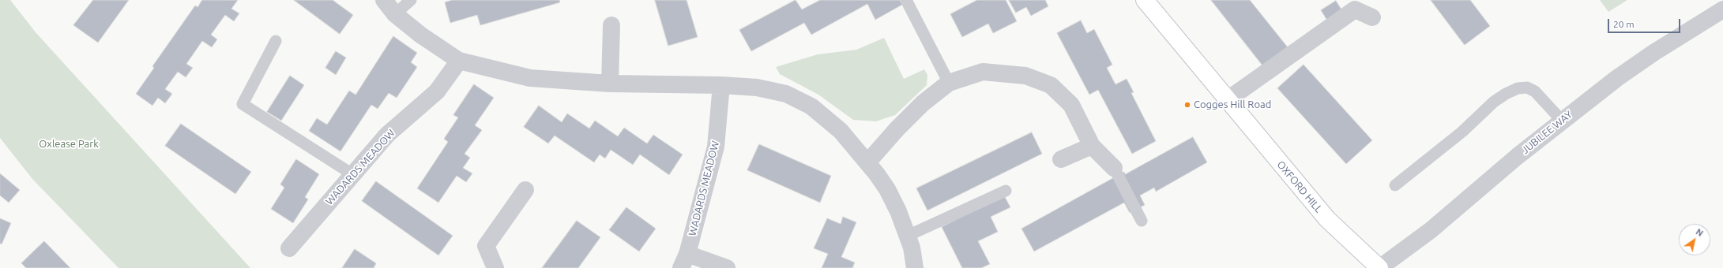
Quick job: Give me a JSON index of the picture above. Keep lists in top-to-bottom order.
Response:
{
  "streets": {
    "main road": ["OXFORD HILL"],
    "street": ["JUBILEE WAY", "WADARDS MEADOW"]
  },
  "crossings": [
    ["JUBILEE WAY", "OXFORD HILL"]
  ],
  "parks": ["Oxlease Park"],
  "places": ["Cogges Hill Road"],
  "scale_bar": "20 m",
  "north": "top right"
}
